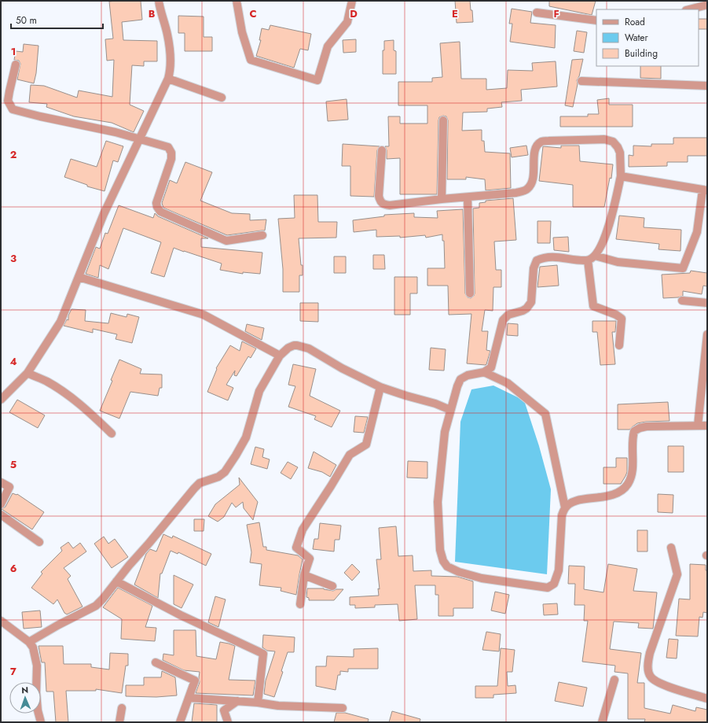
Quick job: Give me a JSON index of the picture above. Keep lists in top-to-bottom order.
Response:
{
  "legend": ["Road", "Water", "Building"],
  "scale_bar": "50 m",
  "north": "top",
  "grid": {
    "columns": [
      "B",
      "C",
      "D",
      "E",
      "F"
    ],
    "rows": [
      "1",
      "2",
      "3",
      "4",
      "5",
      "6",
      "7"
    ]
  }
}
